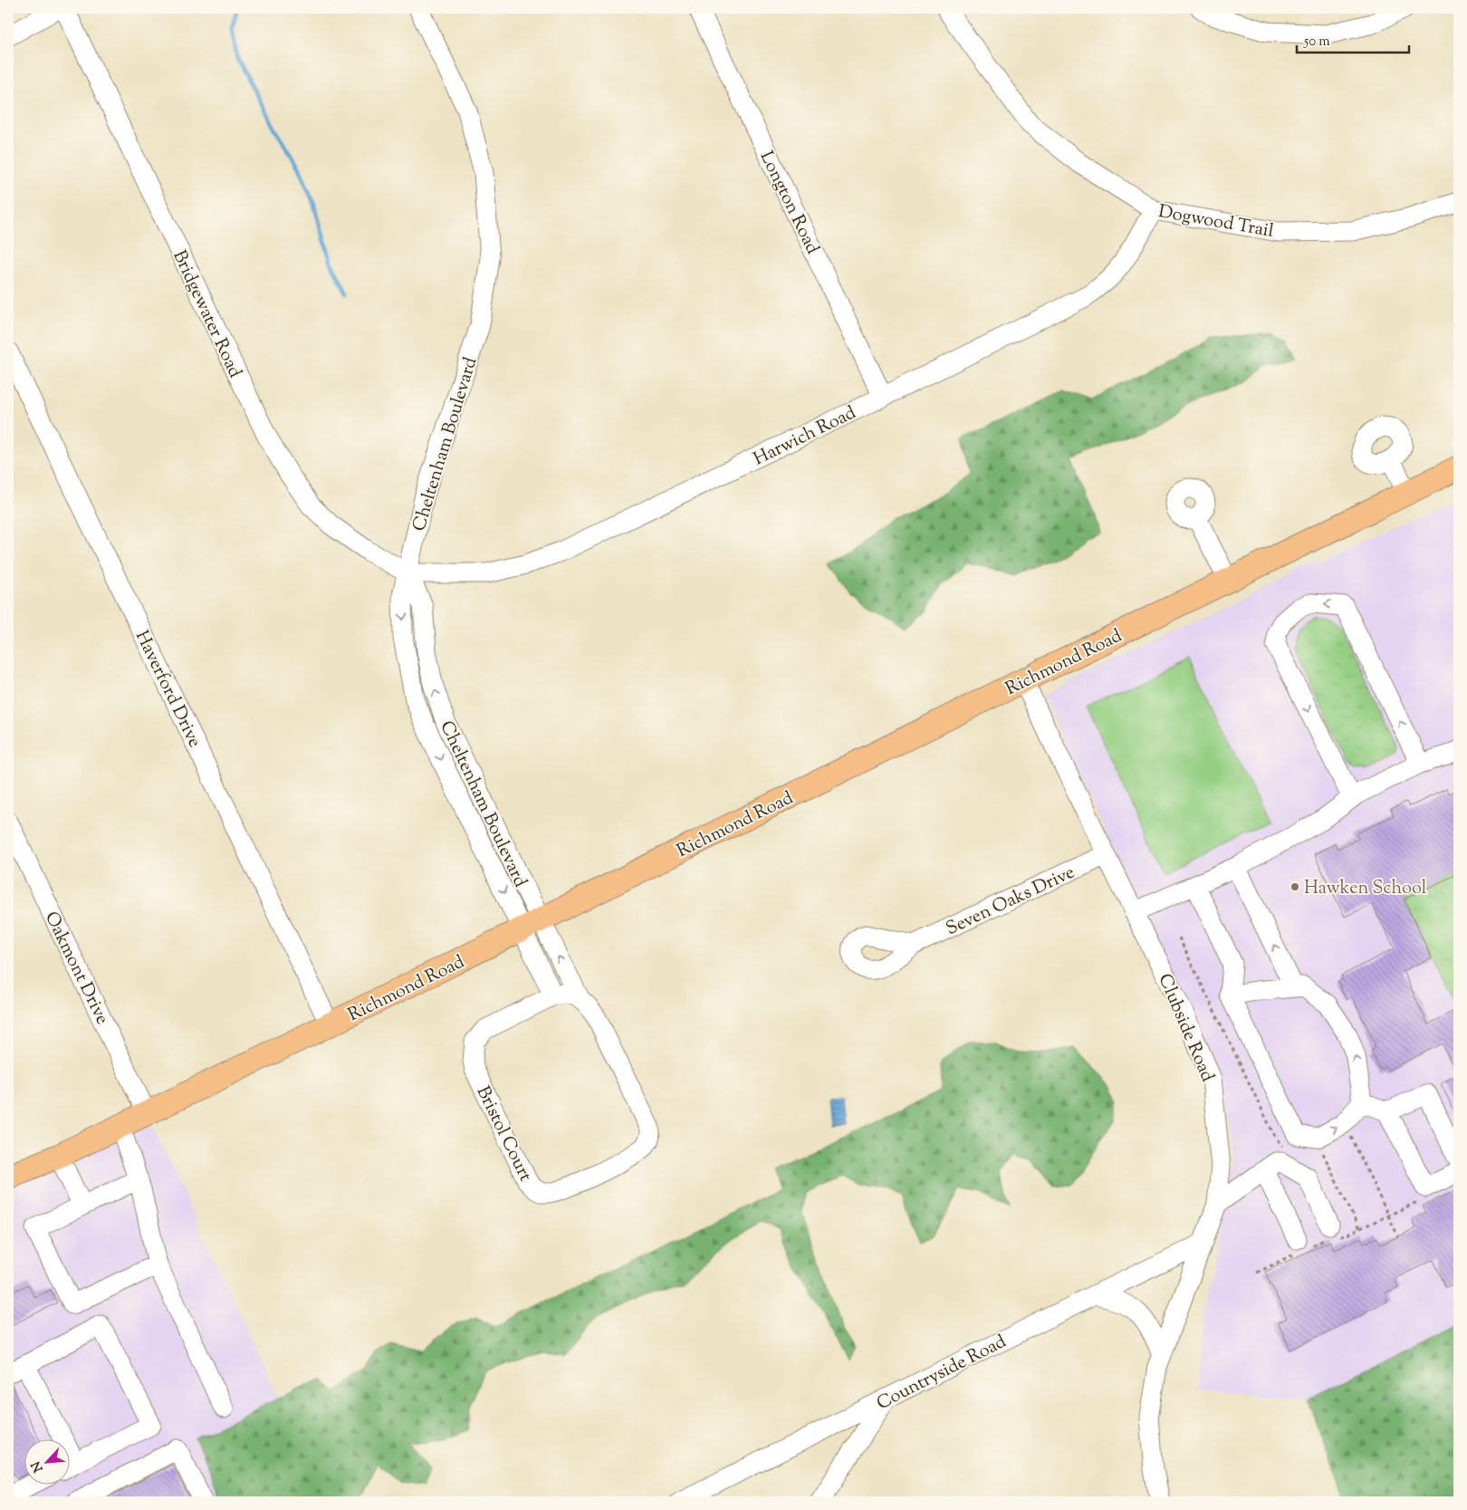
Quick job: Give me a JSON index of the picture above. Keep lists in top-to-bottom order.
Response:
{
  "streets": {
    "main road": ["Richmond Road"],
    "street": [
      "Longton Road",
      "Dogwood Trail",
      "Bridgewater Road",
      "Harwich Road",
      "Cheltenham Boulevard",
      "Haverford Drive",
      "Seven Oaks Drive",
      "Oakmont Drive",
      "Clubside Road",
      "Bristol Court",
      "Countryside Road"
    ]
  },
  "crossings": [
    ["Longton Road", "Harwich Road"],
    ["Dogwood Trail", "Harwich Road"],
    ["Bridgewater Road", "Harwich Road"],
    ["Bridgewater Road", "Cheltenham Boulevard"],
    ["Harwich Road", "Cheltenham Boulevard"],
    ["Cheltenham Boulevard", "Richmond Road"],
    ["Richmond Road", "Haverford Drive"],
    ["Richmond Road", "Oakmont Drive"],
    ["Richmond Road", "Clubside Road"],
    ["Seven Oaks Drive", "Clubside Road"],
    ["Clubside Road", "Countryside Road"]
  ],
  "places": ["Hawken School"],
  "scale_bar": "50 m",
  "north": "bottom left"
}
